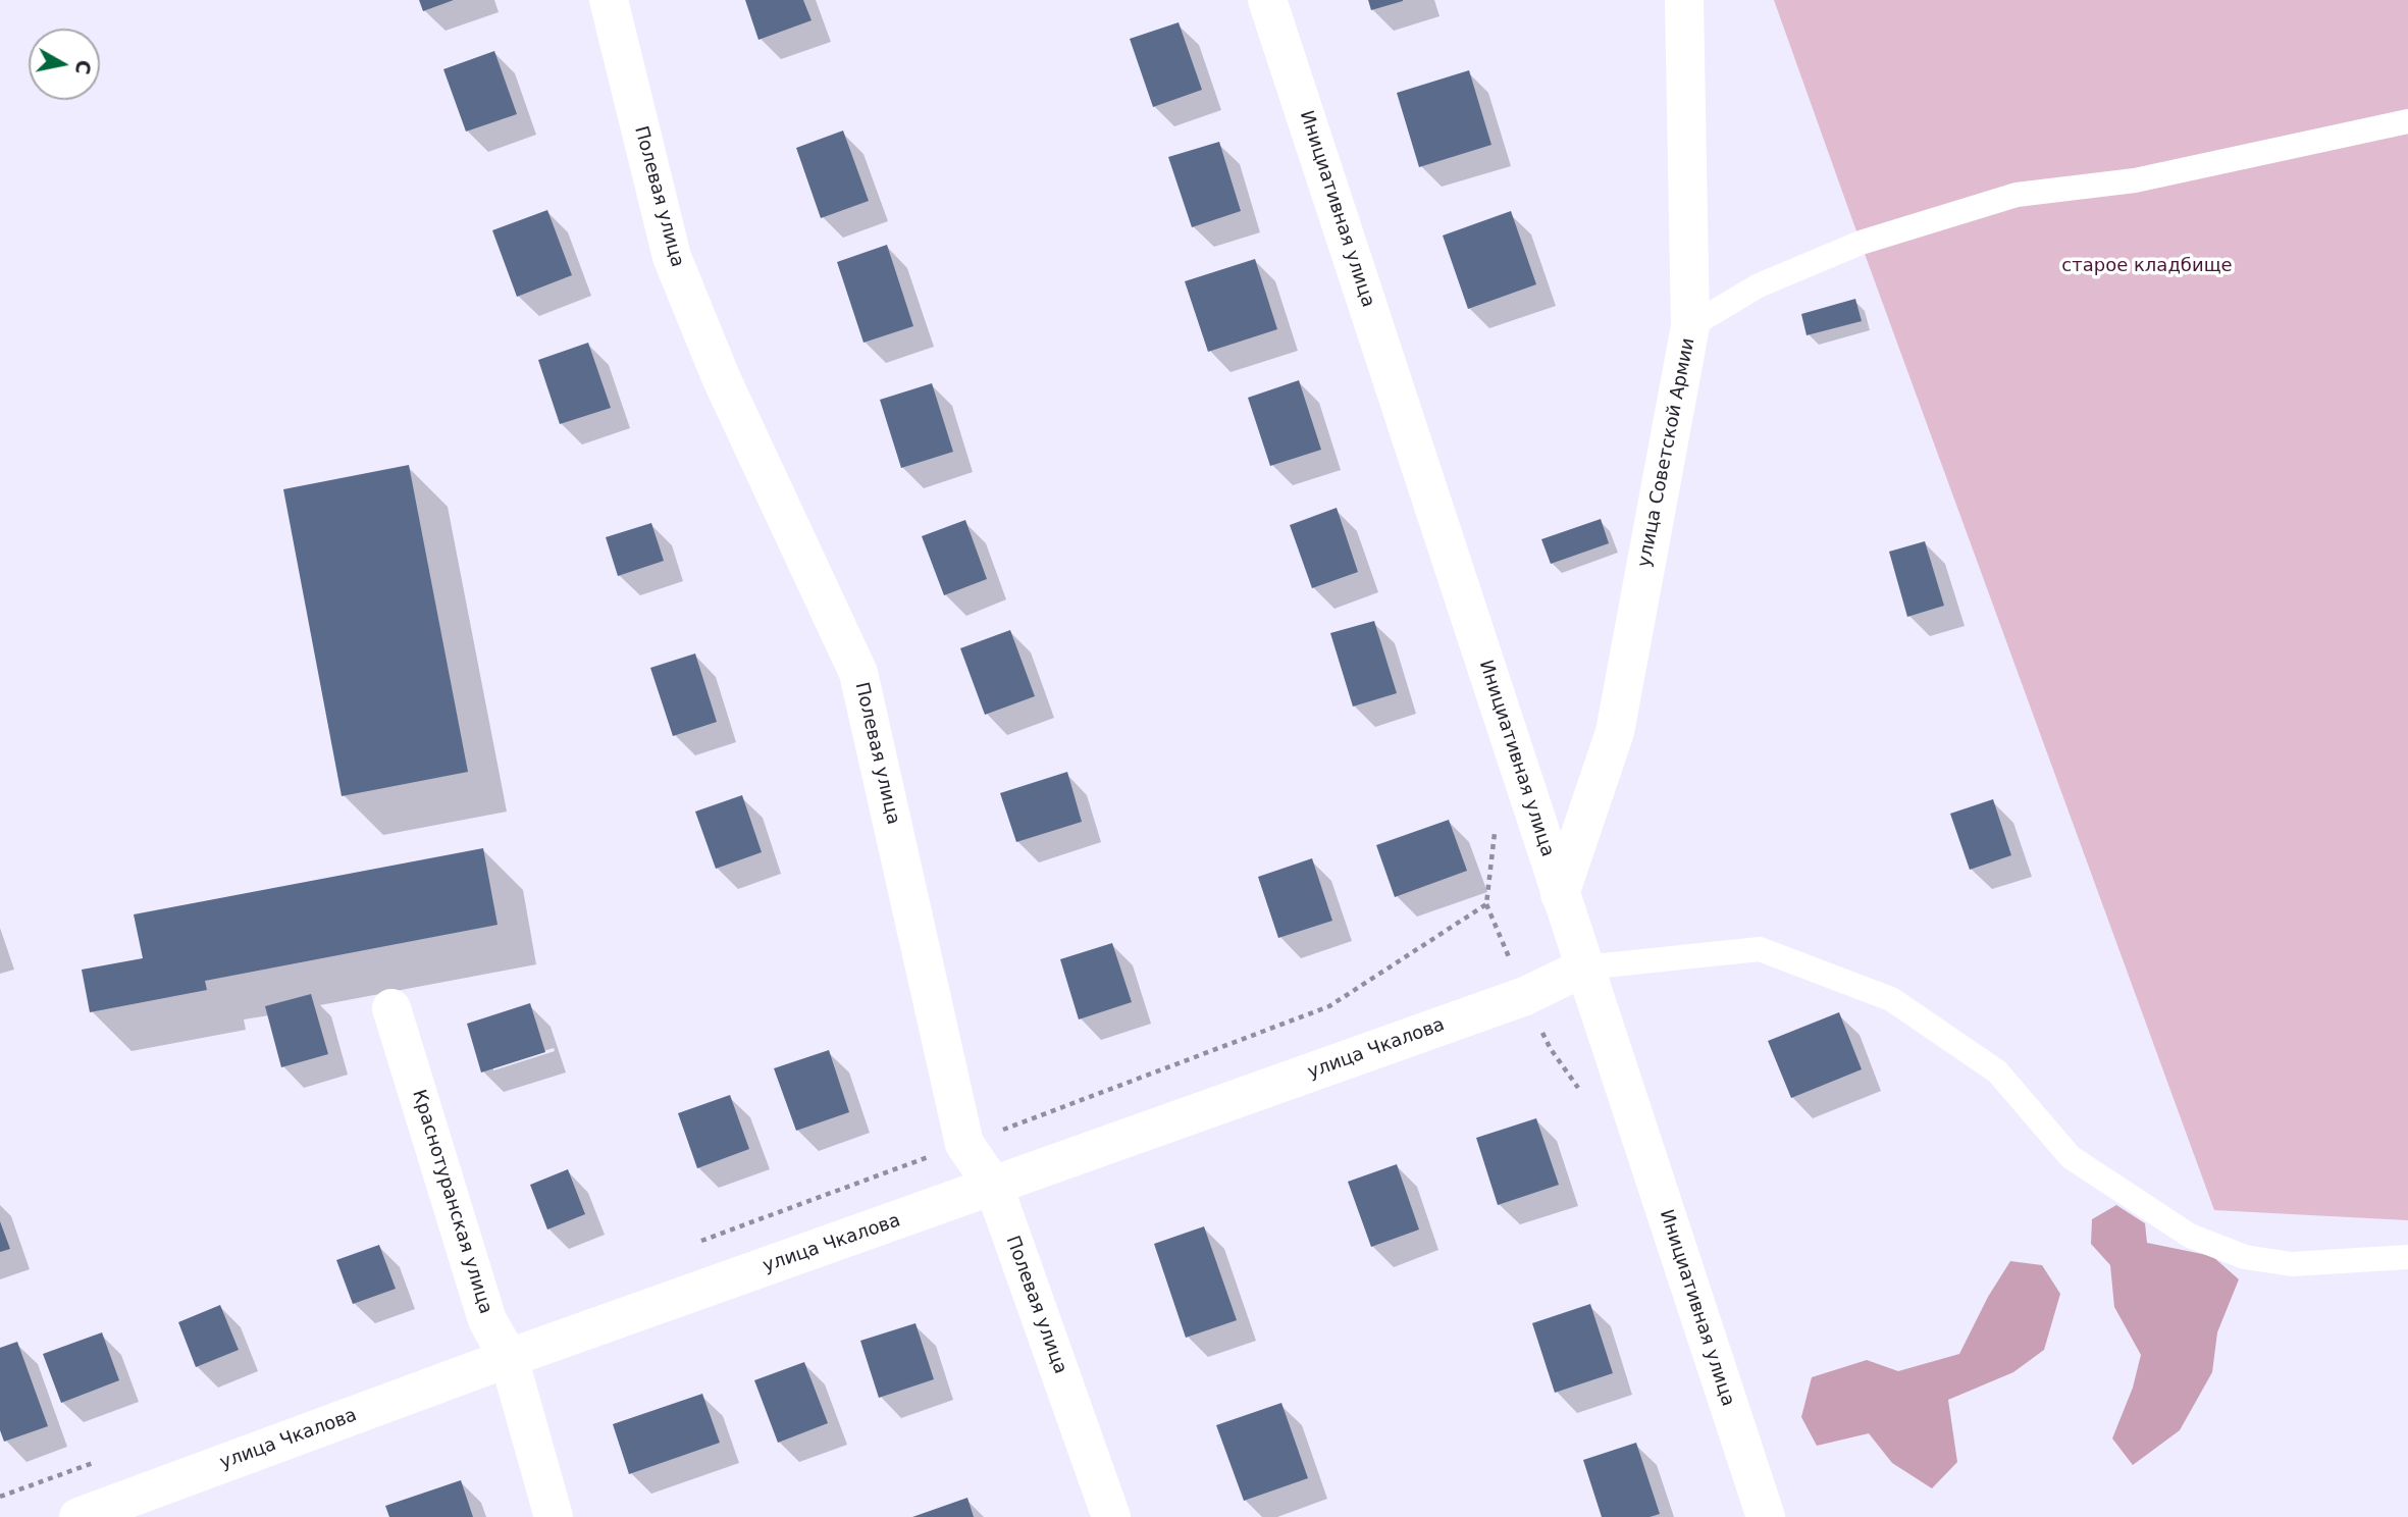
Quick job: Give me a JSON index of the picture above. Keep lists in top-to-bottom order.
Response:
{
  "streets": {
    "street": [
      "Полевая улица",
      "Инициативная улица",
      "улица Советской Армии",
      "улица Чкалова",
      "Краснотуранская улица"
    ]
  },
  "crossings": [
    ["Полевая улица", "улица Чкалова"],
    ["Инициативная улица", "улица Советской Армии"],
    ["Инициативная улица", "улица Чкалова"],
    ["улица Чкалова", "Краснотуранская улица"]
  ],
  "parks": ["старое кладбище"],
  "north": "right"
}
